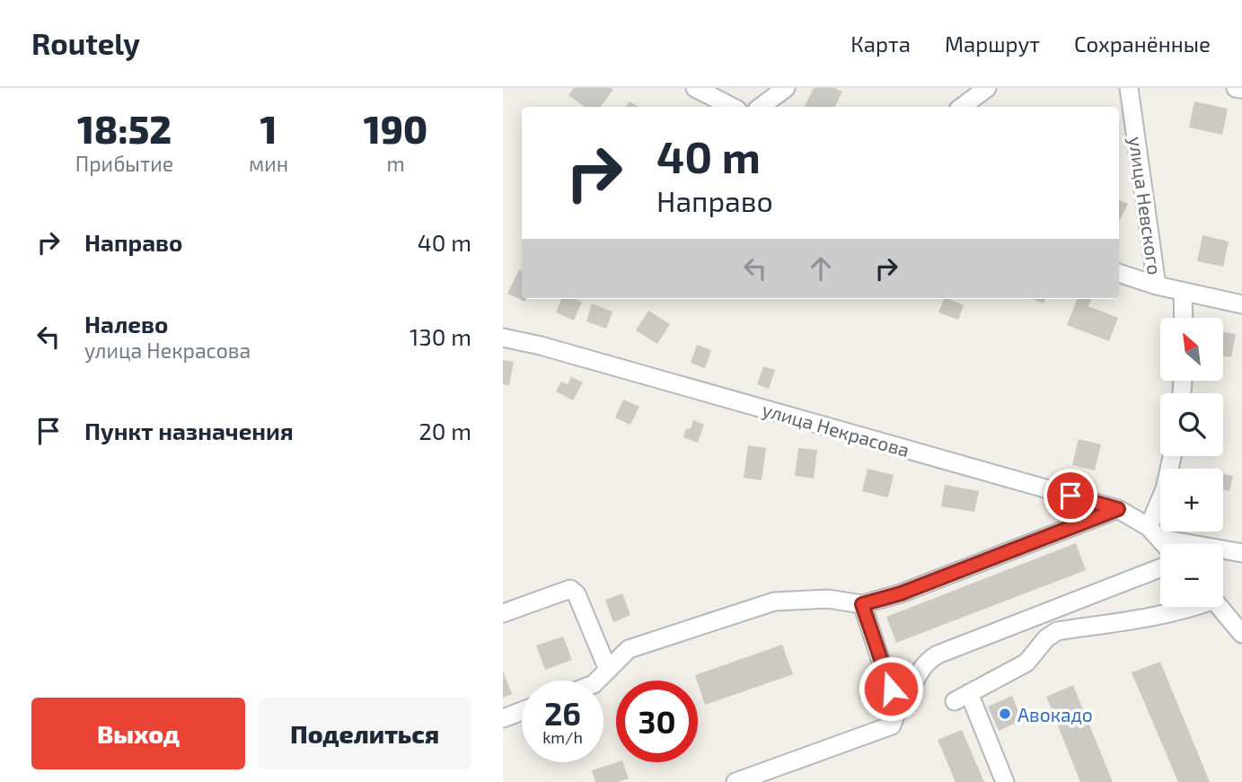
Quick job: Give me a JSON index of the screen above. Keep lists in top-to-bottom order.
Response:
{
  "streets": {
    "street": ["улица Невского", "улица Некрасова"]
  },
  "places": ["Авокадо"],
  "north": "top left",
  "page": {
    "header": "Routely",
    "nav": ["Карта", "Маршрут", "Сохранённые"],
    "eta": [
      "18:52",
      "Прибытие",
      "1",
      "мин",
      "190",
      "m"
    ],
    "turn": ["40 m", "Направо"],
    "list": [
      {
        "name": "Направо",
        "value": "40 m"
      },
      {
        "name": "Налево",
        "note": "улица Некрасова",
        "value": "130 m"
      },
      {
        "name": "Пункт назначения",
        "value": "20 m"
      }
    ],
    "map_buttons": ["+", "−"],
    "speed": "26 km/h",
    "limit": "30",
    "buttons": ["Выход", "Поделиться"]
  }
}
